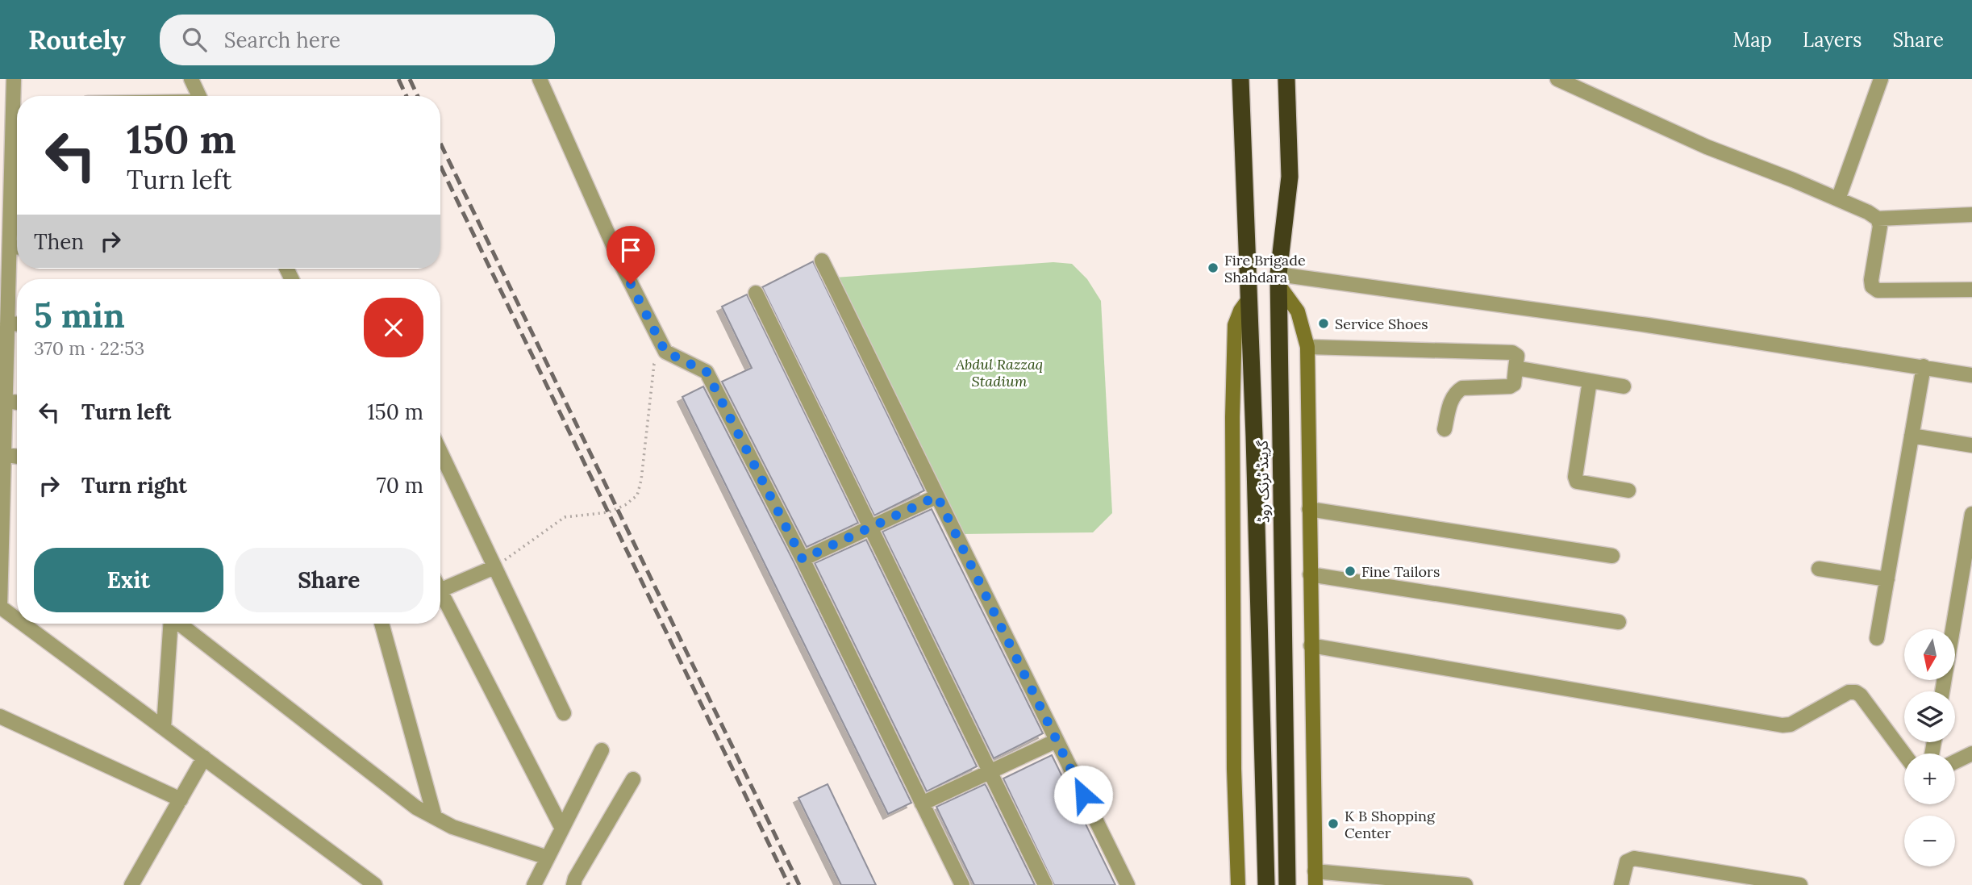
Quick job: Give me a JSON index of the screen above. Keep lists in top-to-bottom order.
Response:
{
  "streets": {
    "highway": ["گرینڈ ٹرنک روڈ"]
  },
  "parks": ["Abdul Razzaq Stadium"],
  "places": [
    "Fire Brigade Shahdara",
    "Service Shoes",
    "Fine Tailors",
    "K B Shopping Center"
  ],
  "north": "bottom",
  "page": {
    "header": "Routely",
    "search": "Search here",
    "nav": ["Map", "Layers", "Share"],
    "turn": ["150 m", "Turn left"],
    "then": "Then",
    "heading": ["5 min", "370 m · 22:53"],
    "list": [
      {
        "name": "Turn left",
        "value": "150 m"
      },
      {
        "name": "Turn right",
        "value": "70 m"
      }
    ],
    "buttons": ["Exit", "Share"],
    "map_buttons": ["+", "−"]
  }
}
